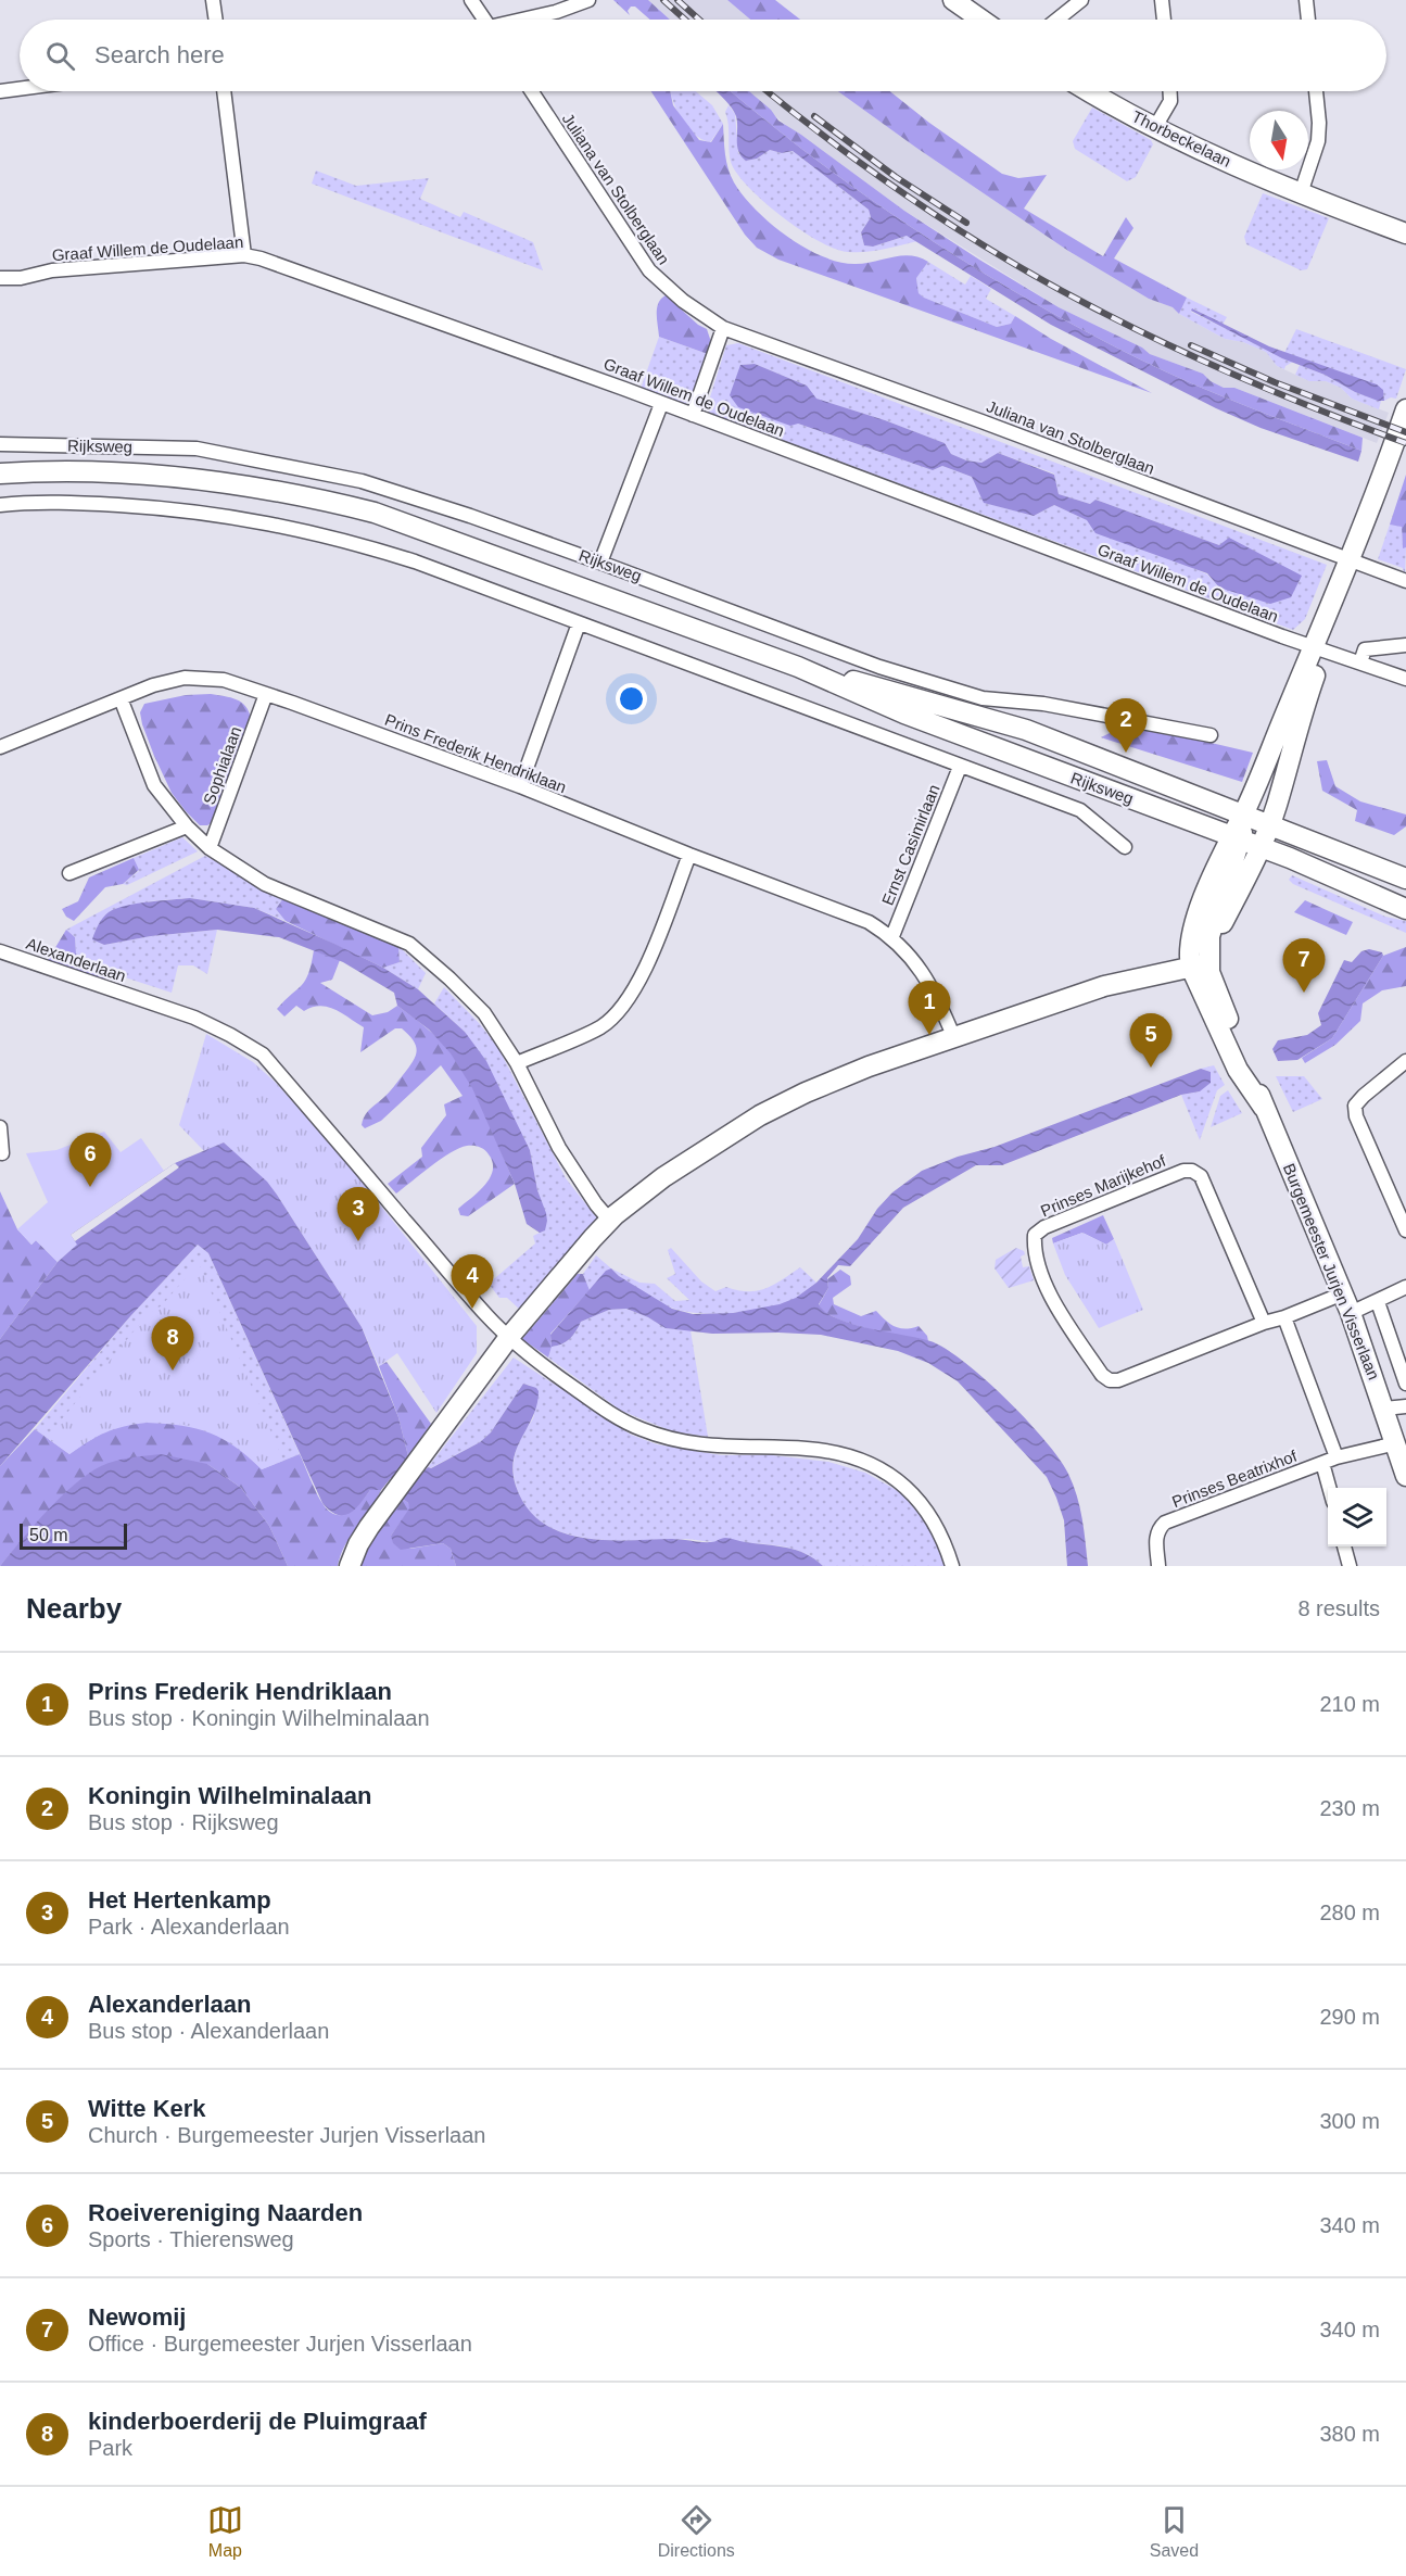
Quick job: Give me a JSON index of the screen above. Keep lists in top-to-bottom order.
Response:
{
  "streets": {
    "main road": ["Thorbeckelaan", "Rijksweg", "Burgemeester Jurjen Visserlaan"],
    "street": [
      "Juliana van Stolberglaan",
      "Graaf Willem de Oudelaan",
      "Prins Frederik Hendriklaan",
      "Sophialaan",
      "Ernst Casimirlaan",
      "Alexanderlaan",
      "Prinses Marijkehof",
      "Prinses Beatrixhof"
    ]
  },
  "crossings": [
    ["Graaf Willem de Oudelaan", "Burgemeester Jurjen Visserlaan"],
    ["Rijksweg", "Ernst Casimirlaan"],
    ["Rijksweg", "Burgemeester Jurjen Visserlaan"],
    ["Prins Frederik Hendriklaan", "Sophialaan"],
    ["Prins Frederik Hendriklaan", "Ernst Casimirlaan"],
    ["Prinses Marijkehof", "Burgemeester Jurjen Visserlaan"],
    ["Burgemeester Jurjen Visserlaan", "Prinses Beatrixhof"]
  ],
  "scale_bar": "50 m",
  "north": "bottom",
  "page": {
    "search": "Search here",
    "pins": [
      "2",
      "7",
      "1",
      "5",
      "6",
      "3",
      "4",
      "8"
    ],
    "scale": "50 m",
    "heading": ["Nearby", "8 results"],
    "list": [
      {
        "mark": "1",
        "name": "Prins Frederik Hendriklaan",
        "note": "Bus stop · Koningin Wilhelminalaan",
        "value": "210 m"
      },
      {
        "mark": "2",
        "name": "Koningin Wilhelminalaan",
        "note": "Bus stop · Rijksweg",
        "value": "230 m"
      },
      {
        "mark": "3",
        "name": "Het Hertenkamp",
        "note": "Park · Alexanderlaan",
        "value": "280 m"
      },
      {
        "mark": "4",
        "name": "Alexanderlaan",
        "note": "Bus stop · Alexanderlaan",
        "value": "290 m"
      },
      {
        "mark": "5",
        "name": "Witte Kerk",
        "note": "Church · Burgemeester Jurjen Visserlaan",
        "value": "300 m"
      },
      {
        "mark": "6",
        "name": "Roeivereniging Naarden",
        "note": "Sports · Thierensweg",
        "value": "340 m"
      },
      {
        "mark": "7",
        "name": "Newomij",
        "note": "Office · Burgemeester Jurjen Visserlaan",
        "value": "340 m"
      },
      {
        "mark": "8",
        "name": "kinderboerderij de Pluimgraaf",
        "note": "Park",
        "value": "380 m"
      }
    ],
    "nav": ["Map", "Directions", "Saved"]
  }
}
